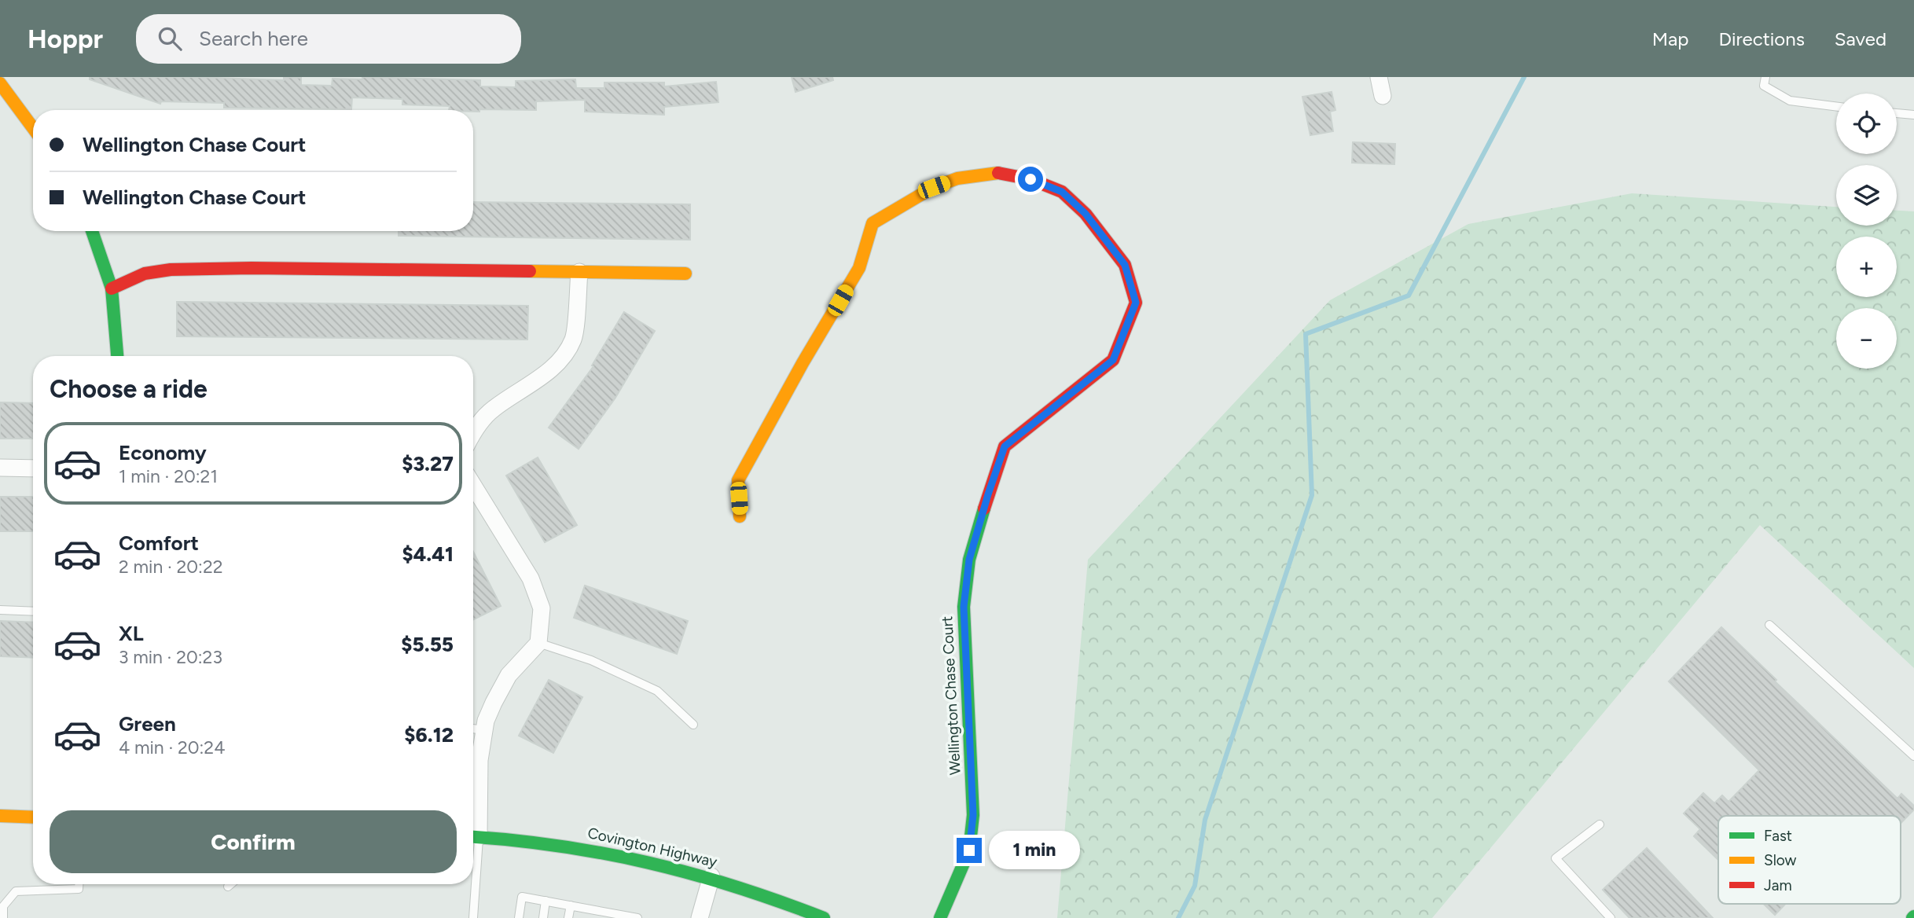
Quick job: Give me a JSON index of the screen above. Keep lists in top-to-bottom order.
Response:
{
  "streets": {
    "street": ["Wellington Chase Court", "Covington Highway"]
  },
  "legend": ["Fast", "Slow", "Jam"],
  "page": {
    "header": "Hoppr",
    "search": "Search here",
    "nav": ["Map", "Directions", "Saved"],
    "map_buttons": ["+", "−"],
    "banner": ["Wellington Chase Court", "Wellington Chase Court"],
    "heading": "Choose a ride",
    "list": [
      {
        "name": "Economy",
        "note": "1 min · 20:21",
        "value": "$3.27"
      },
      {
        "name": "Comfort",
        "note": "2 min · 20:22",
        "value": "$4.41"
      },
      {
        "name": "XL",
        "note": "3 min · 20:23",
        "value": "$5.55"
      },
      {
        "name": "Green",
        "note": "4 min · 20:24",
        "value": "$6.12"
      }
    ],
    "buttons": "Confirm",
    "bubble": "1 min"
  }
}
